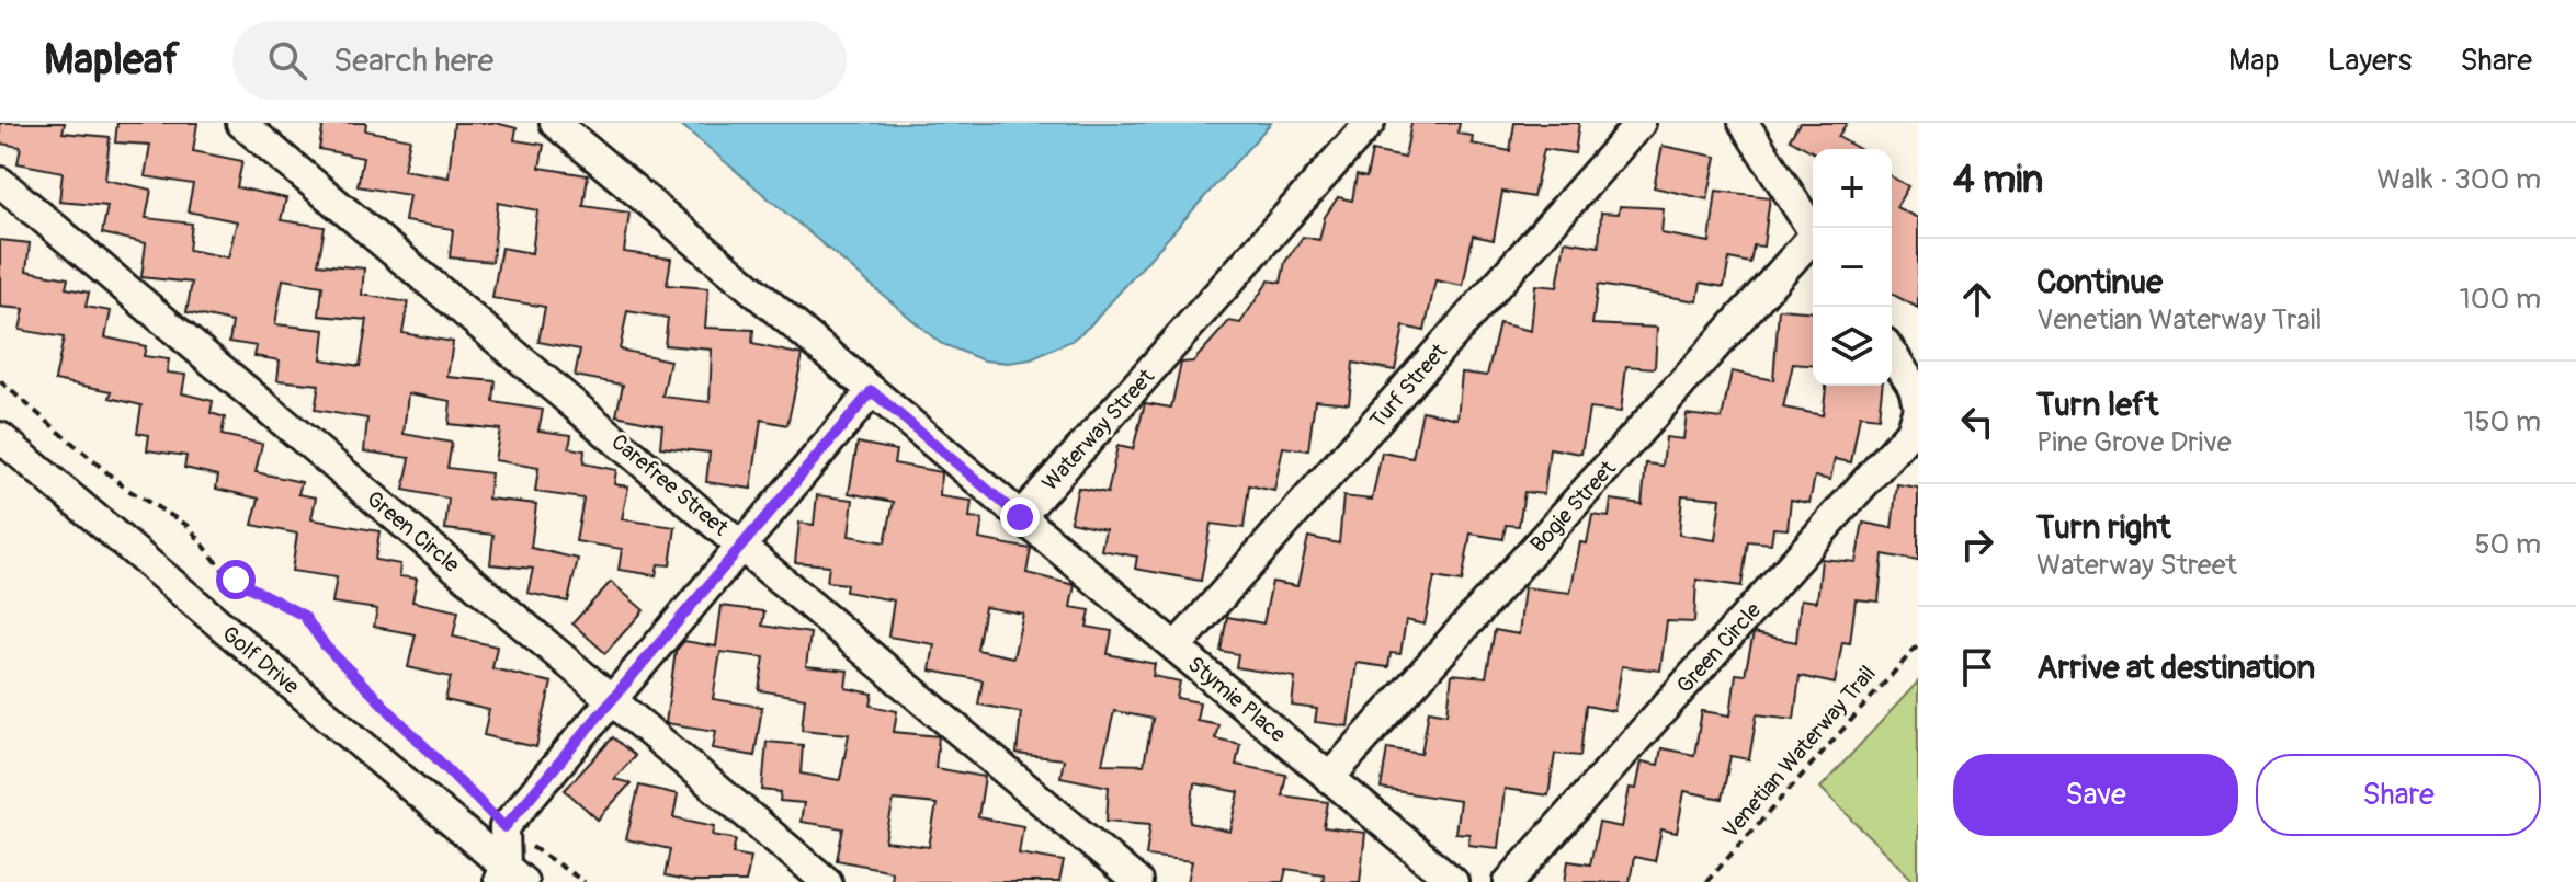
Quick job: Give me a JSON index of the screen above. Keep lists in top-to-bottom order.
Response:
{
  "streets": {
    "street": [
      "Turf Street",
      "Waterway Street",
      "Carefree Street",
      "Bogie Street",
      "Green Circle",
      "Golf Drive",
      "Stymie Place"
    ],
    "path": ["Venetian Waterway Trail"]
  },
  "crossings": [
    ["Turf Street", "Stymie Place"],
    ["Waterway Street", "Stymie Place"],
    ["Bogie Street", "Stymie Place"]
  ],
  "page": {
    "header": "Mapleaf",
    "search": "Search here",
    "nav": ["Map", "Layers", "Share"],
    "heading": ["4 min", "Walk · 300 m"],
    "map_buttons": ["+", "−"],
    "list": [
      ["Continue", "Venetian Waterway Trail", "100 m"],
      ["Turn left", "Pine Grove Drive", "150 m"],
      ["Turn right", "Waterway Street", "50 m"],
      "Arrive at destination"
    ],
    "buttons": ["Save", "Share"]
  }
}
